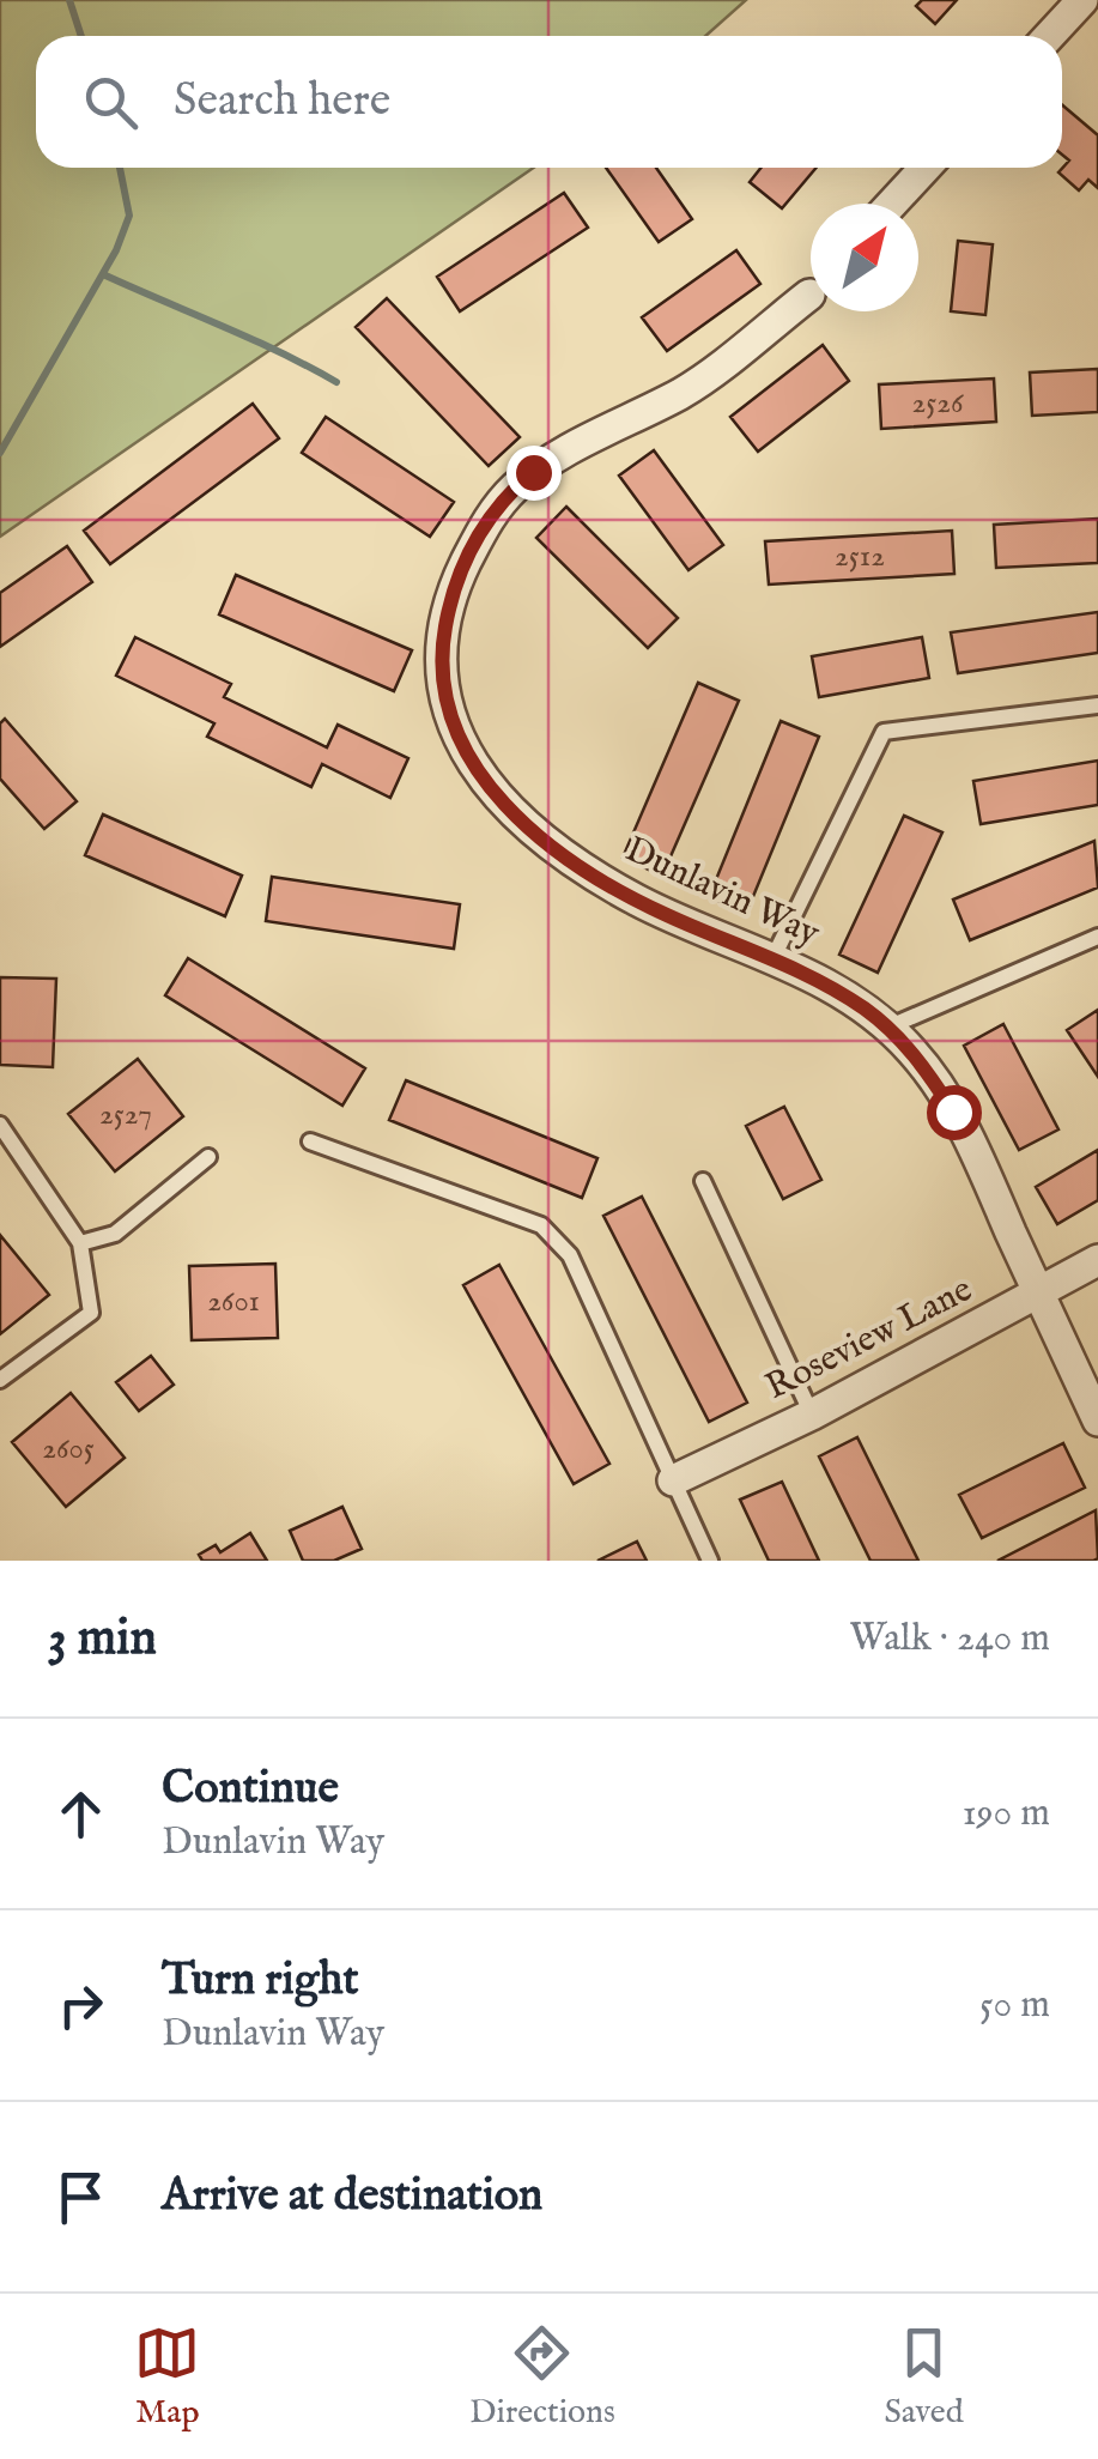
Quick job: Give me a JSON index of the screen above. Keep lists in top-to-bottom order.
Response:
{
  "streets": {
    "street": ["Dunlavin Way", "Roseview Lane"]
  },
  "crossings": [
    ["Dunlavin Way", "Roseview Lane"]
  ],
  "house_numbers": [
    "2526",
    "2512",
    "2527",
    "2601",
    "2605"
  ],
  "north": "top right",
  "page": {
    "search": "Search here",
    "heading": ["3 min", "Walk · 240 m"],
    "list": [
      ["Continue", "Dunlavin Way", "190 m"],
      ["Turn right", "Dunlavin Way", "50 m"],
      "Arrive at destination"
    ],
    "nav": ["Map", "Directions", "Saved"]
  }
}
